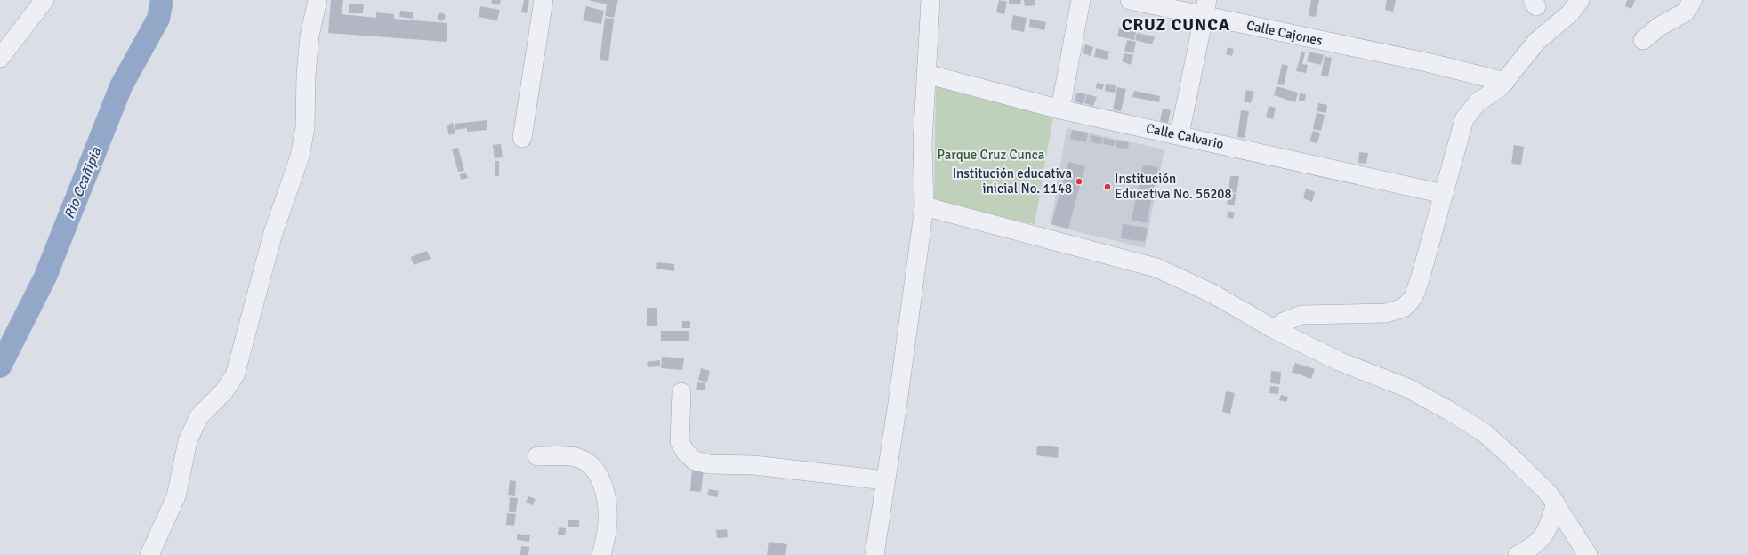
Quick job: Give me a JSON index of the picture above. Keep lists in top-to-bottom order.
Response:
{
  "streets": {
    "street": ["Calle Cajones", "Calle Calvario"]
  },
  "districts": ["CRUZ CUNCA"],
  "water": ["Rio Ccañipia"],
  "parks": ["Parque Cruz Cunca"],
  "places": ["Institución educativa inicial No. 1148", "Institución Educativa No. 56208"]
}
